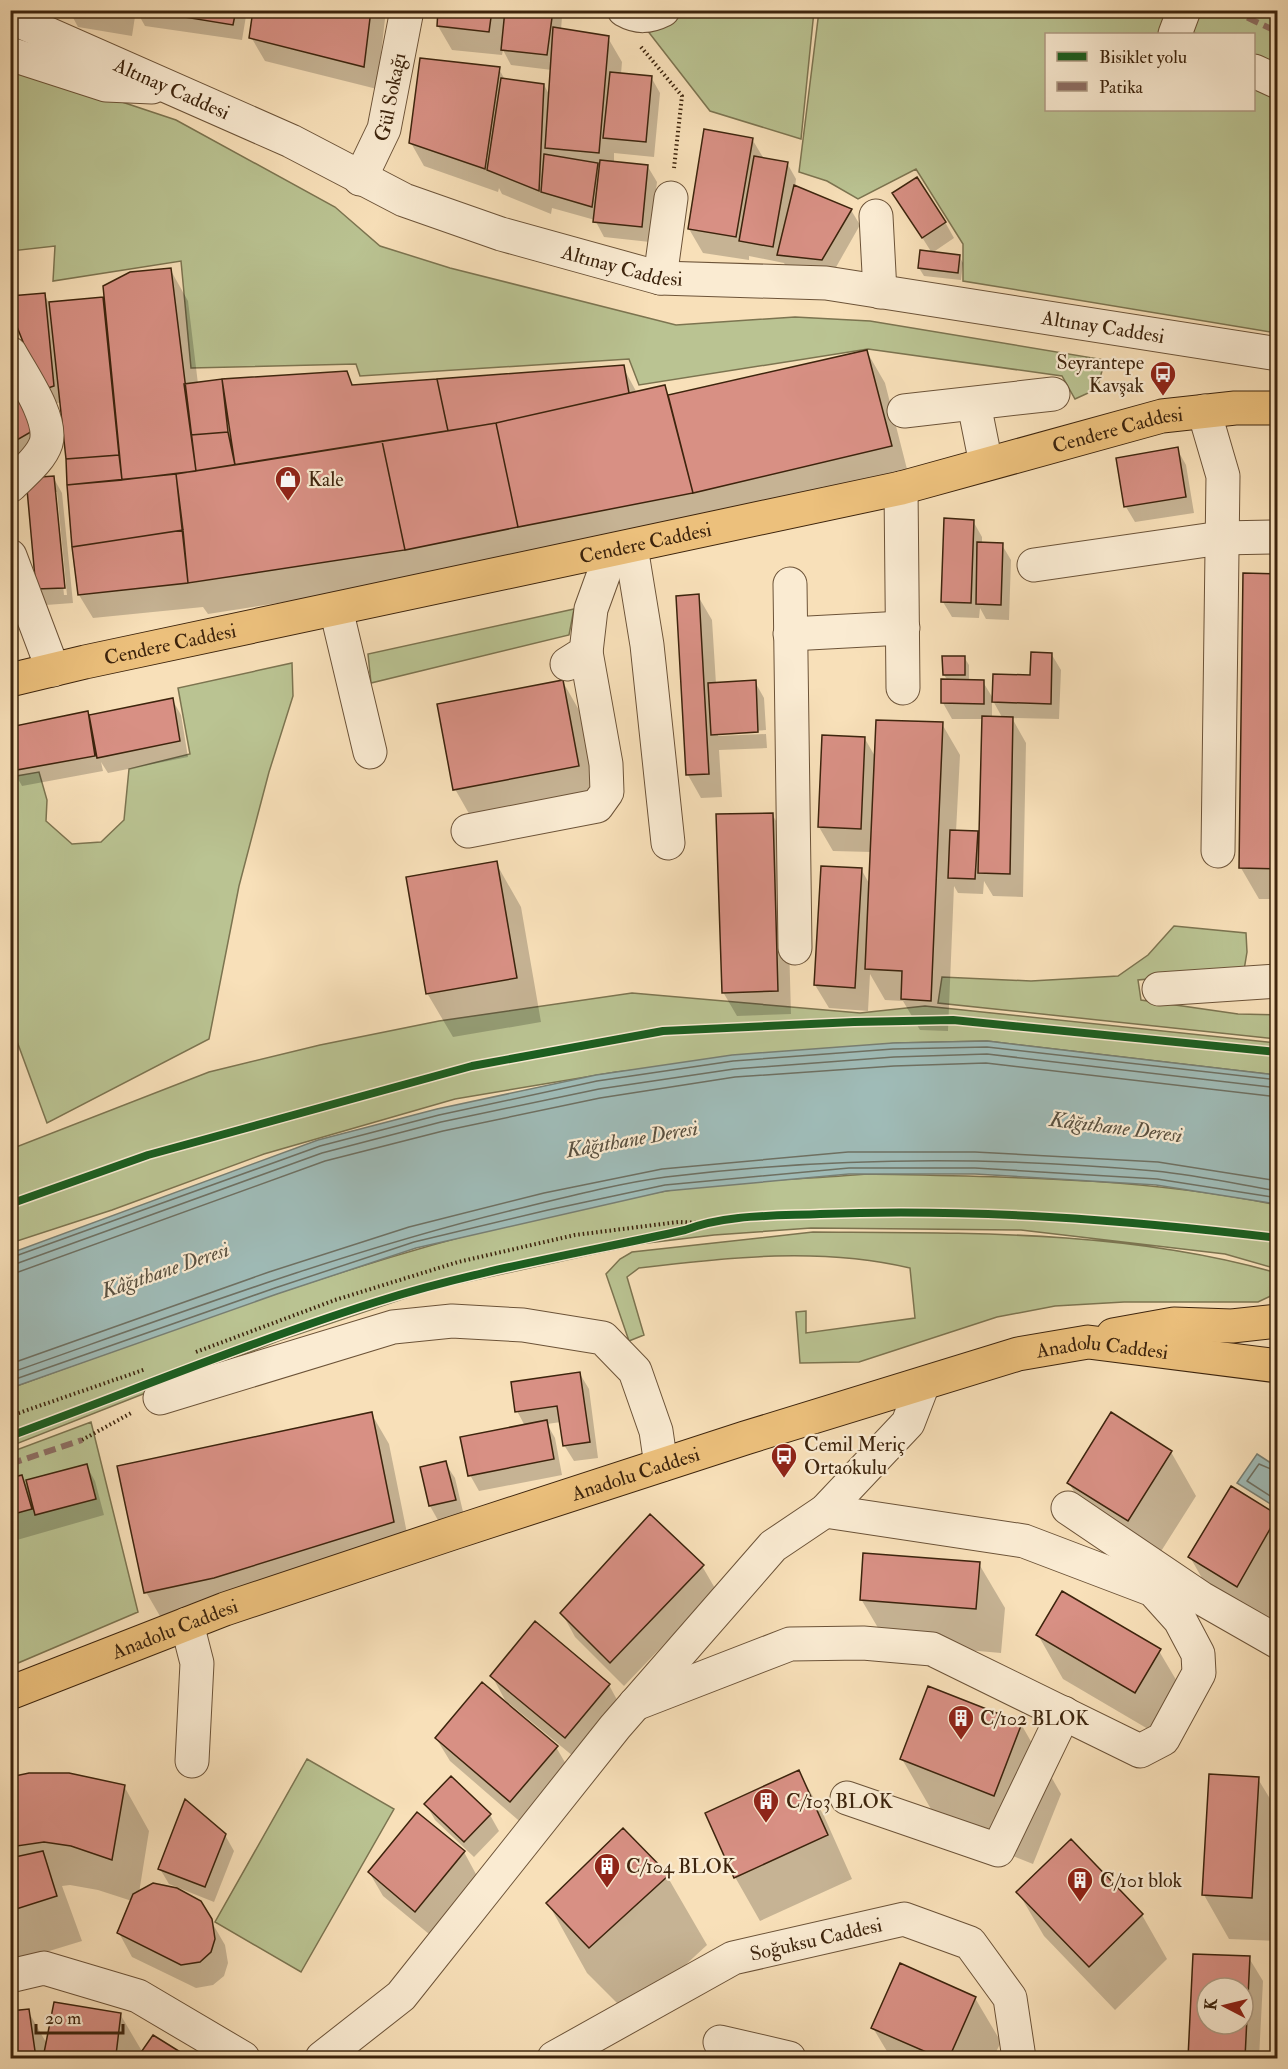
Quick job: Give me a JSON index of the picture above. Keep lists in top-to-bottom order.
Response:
{
  "streets": {
    "main road": ["Cendere Caddesi", "Anadolu Caddesi"],
    "street": ["Altınay Caddesi", "Gül Sokağı", "Soğuksu Caddesi"]
  },
  "crossings": [
    ["Altınay Caddesi", "Gül Sokağı"]
  ],
  "water": ["Kâğıthane Deresi"],
  "places": {
    "bus stop": ["Seyrantepe Kavşak", "Cemil Meriç Ortaokulu"],
    "shop": ["Kale"],
    "building": [
      "C/102 BLOK",
      "C/103 BLOK",
      "C/104 BLOK",
      "C/101 blok"
    ]
  },
  "legend": ["Bisiklet yolu", "Patika"],
  "scale_bar": "20 m",
  "north": "left"
}
